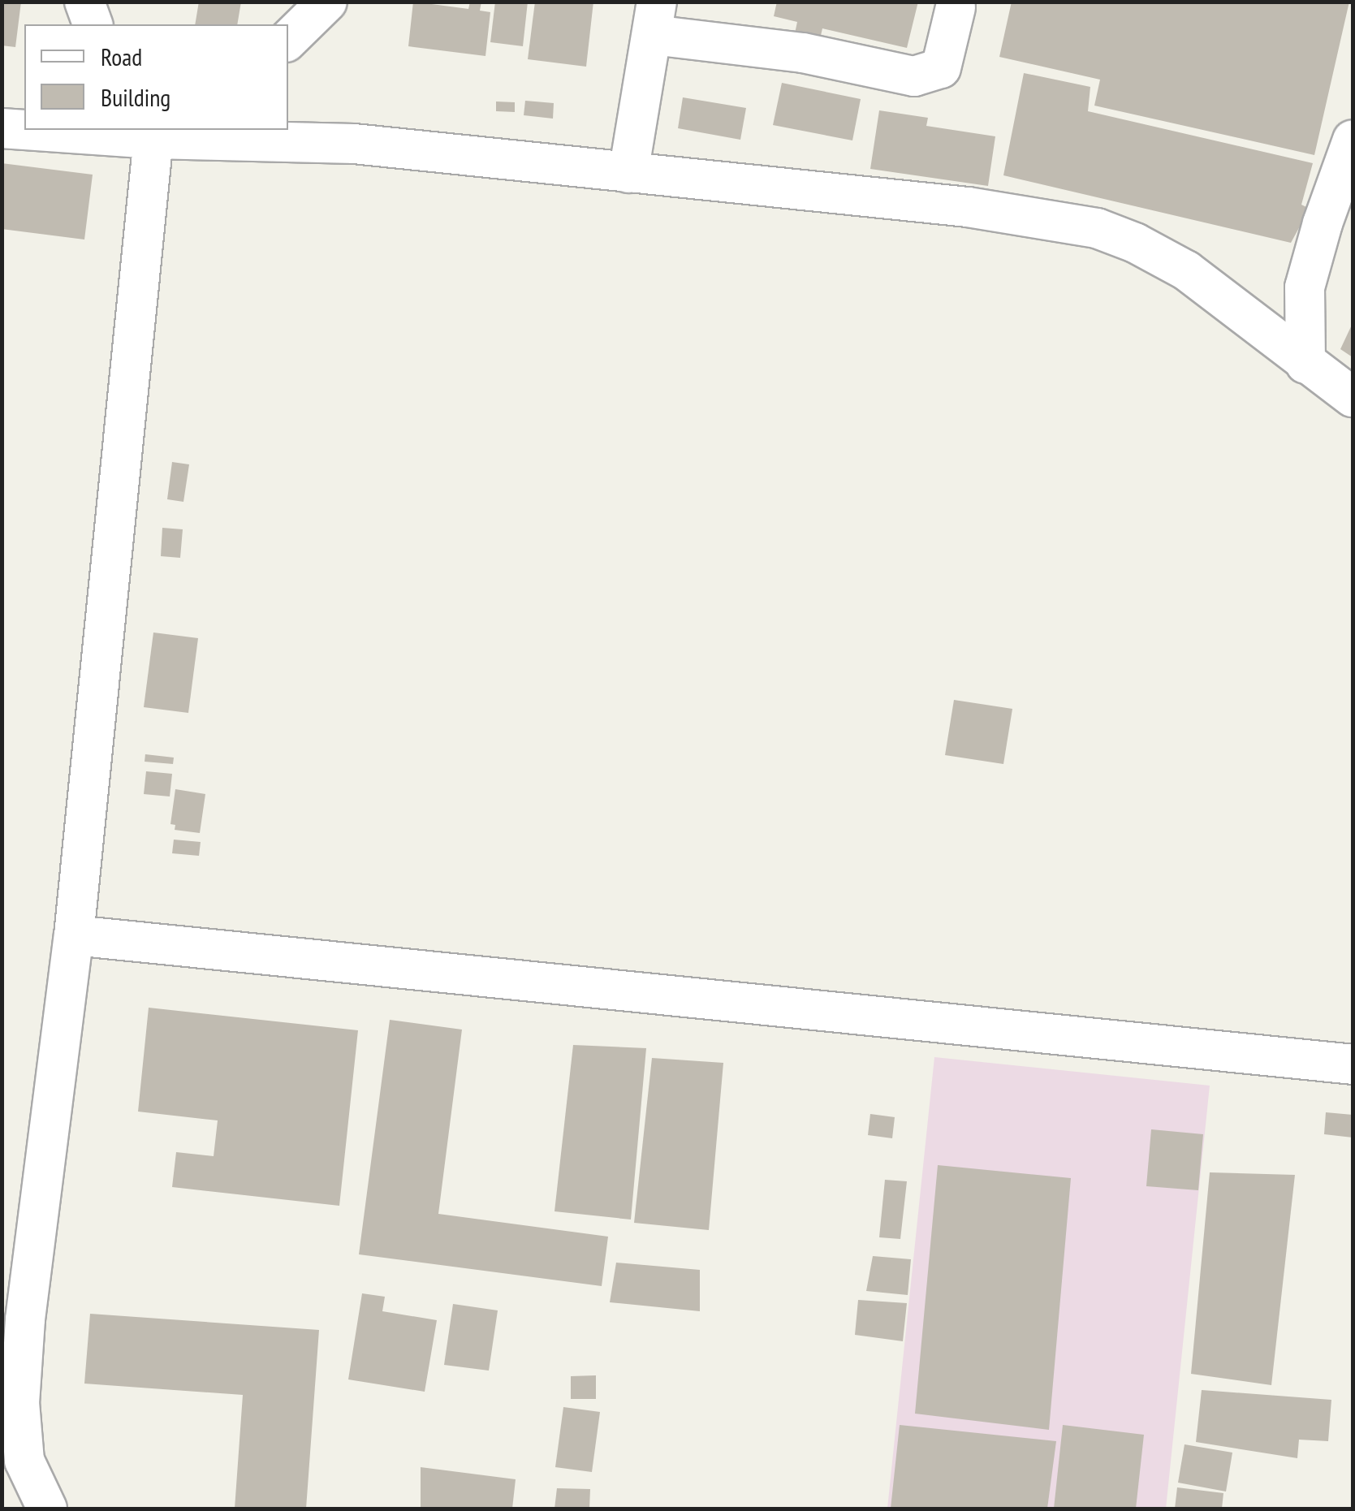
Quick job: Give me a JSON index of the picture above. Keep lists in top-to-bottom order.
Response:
{
  "legend": ["Road", "Building"]
}
